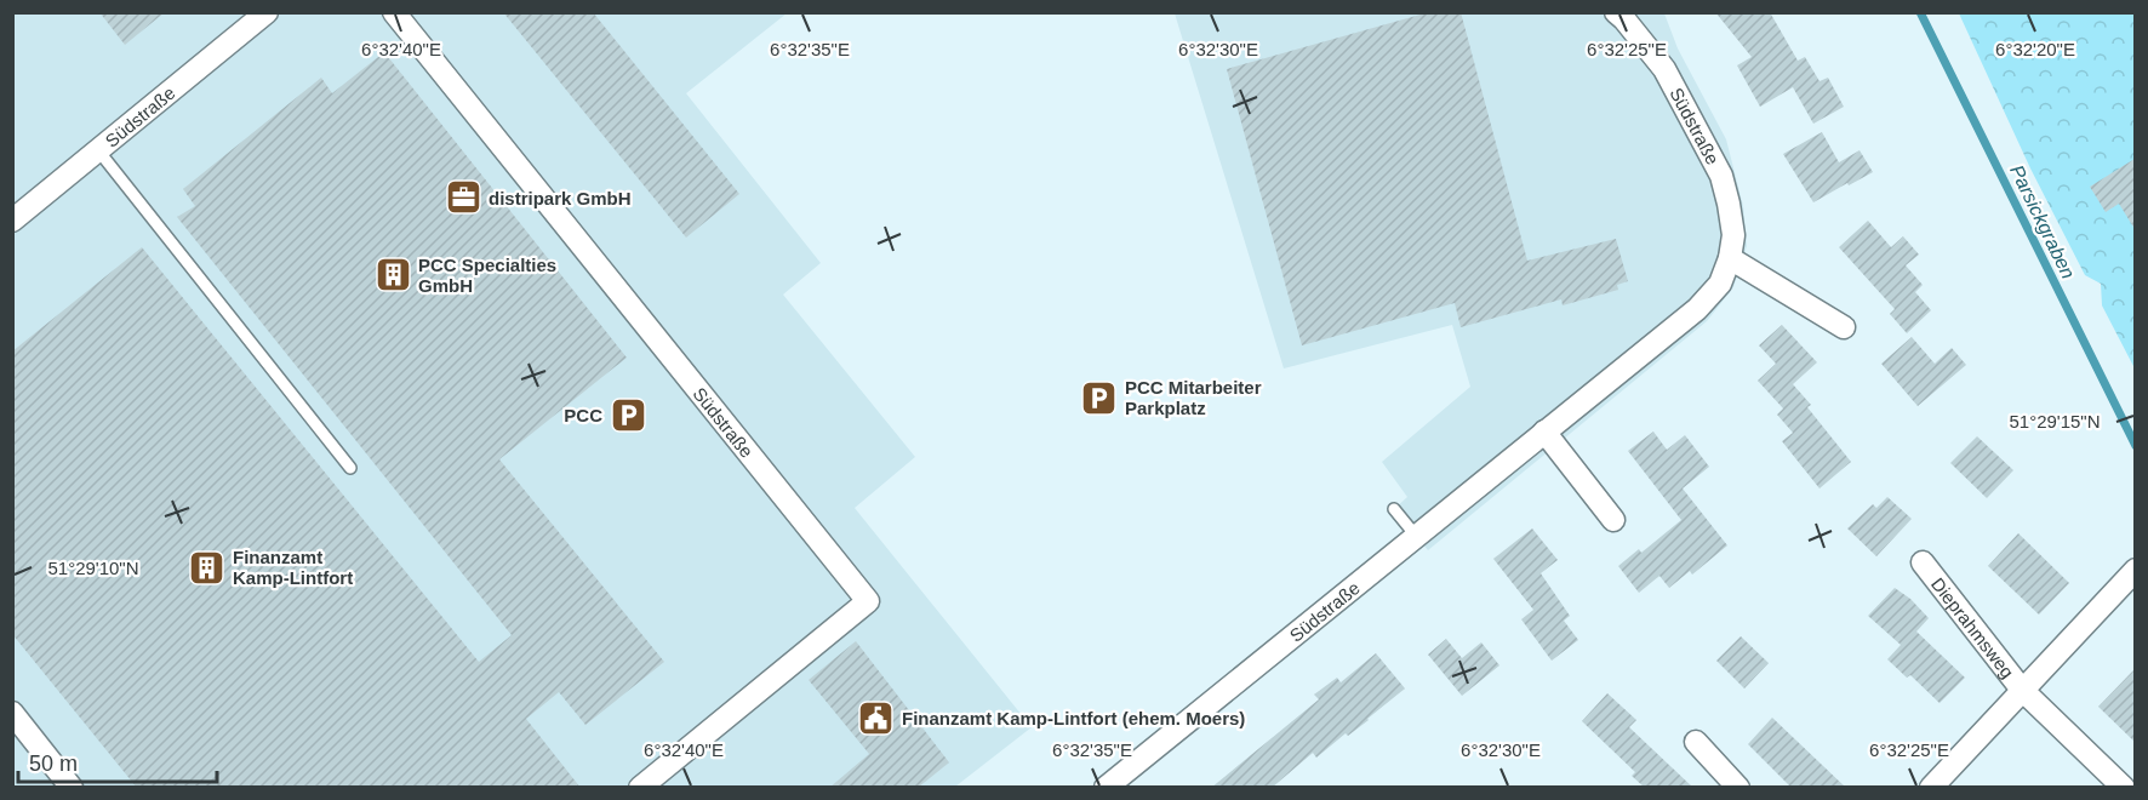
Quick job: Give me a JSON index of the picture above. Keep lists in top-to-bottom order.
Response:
{
  "streets": {
    "street": ["Südstraße", "Dieprahmsweg"]
  },
  "water": ["Parsickgraben"],
  "places": {
    "office": ["distripark GmbH"],
    "building": ["PCC Specialties GmbH", "Finanzamt Kamp-Lintfort"],
    "parking": ["PCC Mitarbeiter Parkplatz", "PCC"],
    "public building": ["Finanzamt Kamp-Lintfort (ehem. Moers)"]
  },
  "scale_bar": "50 m",
  "coordinates": [
    "6°32'40\"E",
    "6°32'35\"E",
    "6°32'30\"E",
    "6°32'25\"E",
    "6°32'20\"E",
    "51°29'15\"N",
    "51°29'10\"N"
  ]
}
